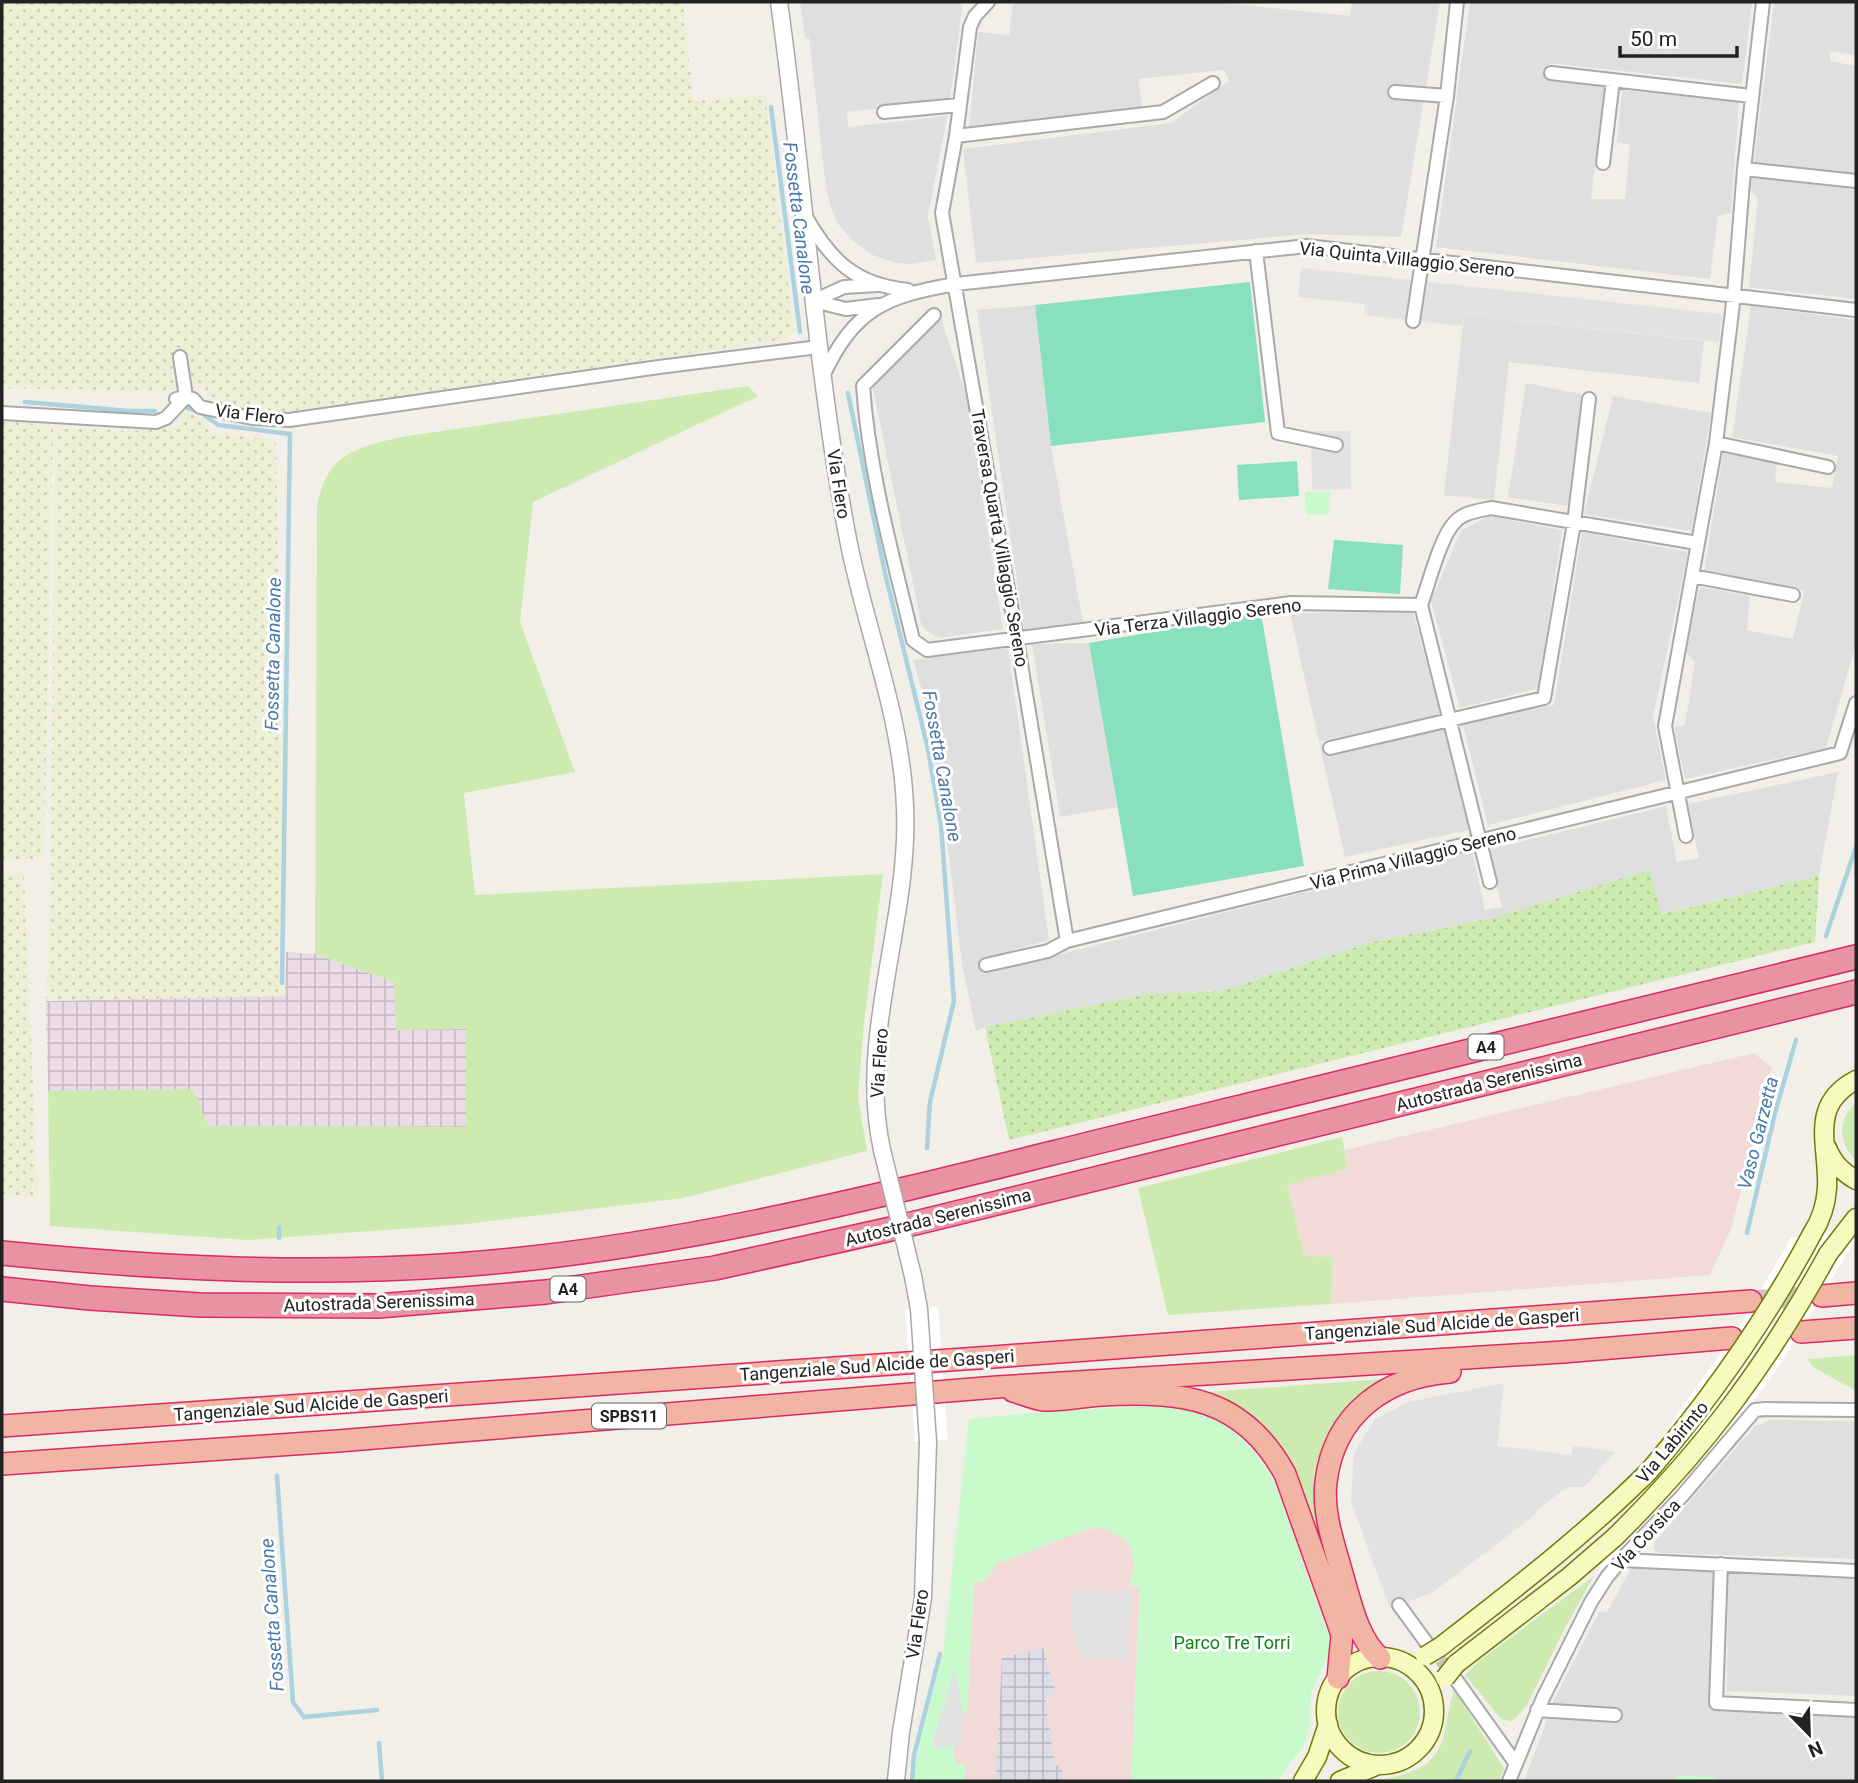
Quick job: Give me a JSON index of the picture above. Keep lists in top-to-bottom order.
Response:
{
  "streets": {
    "highway": [
      "A4",
      "Autostrada Serenissima",
      "Tangenziale Sud Alcide de Gasperi",
      "SPBS11"
    ],
    "main road": ["Via Labirinto"],
    "street": [
      "Via Quinta Villaggio Sereno",
      "Via Flero",
      "Traversa Quarta Villaggio Sereno",
      "Via Terza Villaggio Sereno",
      "Via Prima Villaggio Sereno",
      "Via Corsica"
    ]
  },
  "crossings": [
    ["Via Quinta Villaggio Sereno", "Via Flero"],
    ["Via Quinta Villaggio Sereno", "Traversa Quarta Villaggio Sereno"],
    ["Via Flero", "Traversa Quarta Villaggio Sereno"],
    ["Via Flero", "Via Terza Villaggio Sereno"],
    ["Traversa Quarta Villaggio Sereno", "Via Terza Villaggio Sereno"],
    ["Traversa Quarta Villaggio Sereno", "Via Prima Villaggio Sereno"]
  ],
  "water": ["Fossetta Canalone", "Vaso Garzetta"],
  "parks": ["Parco Tre Torri"],
  "scale_bar": "50 m",
  "north": "bottom right"
}
